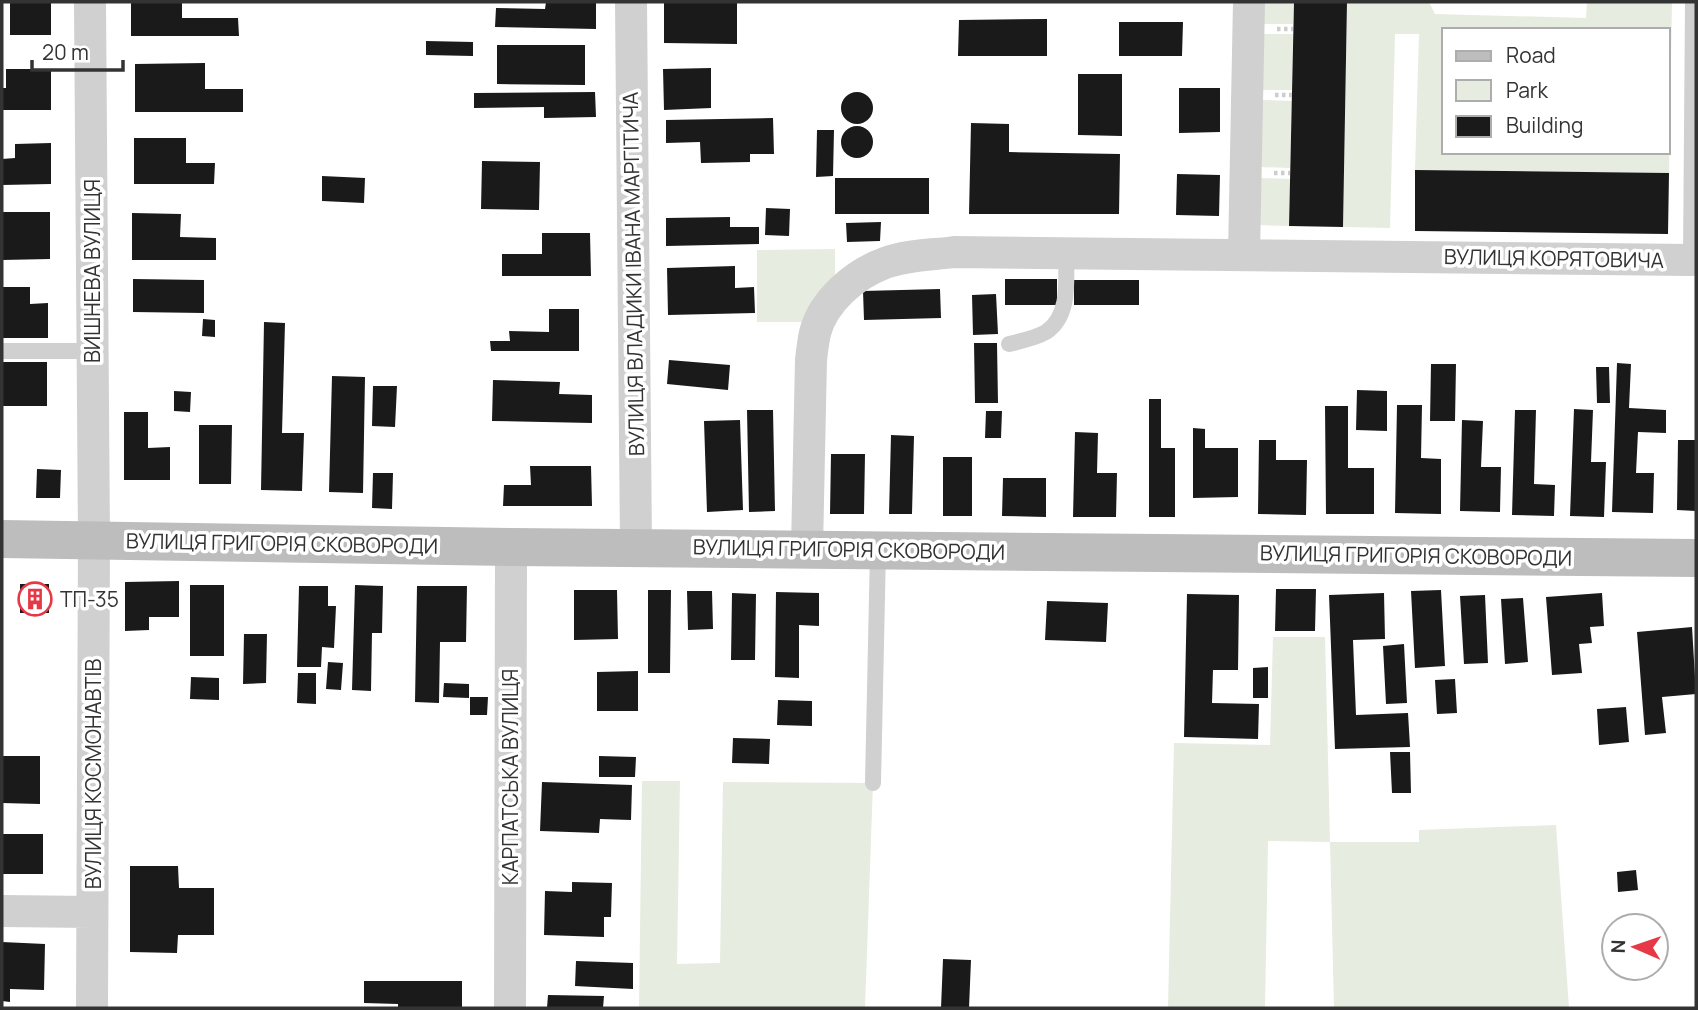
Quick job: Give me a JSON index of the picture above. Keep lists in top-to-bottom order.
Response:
{
  "streets": {
    "main road": ["ВУЛИЦЯ ГРИГОРІЯ СКОВОРОДИ"],
    "street": [
      "ВУЛИЦЯ КОРЯТОВИЧА",
      "ВИШНЕВА ВУЛИЦЯ",
      "ВУЛИЦЯ ВЛАДИКИ ІВАНА МАРГІТИЧА",
      "ВУЛИЦЯ КОСМОНАВТІВ",
      "КАРПАТСЬКА ВУЛИЦЯ"
    ]
  },
  "crossings": [
    ["ВУЛИЦЯ КОРЯТОВИЧА", "ВУЛИЦЯ ГРИГОРІЯ СКОВОРОДИ"],
    ["ВИШНЕВА ВУЛИЦЯ", "ВУЛИЦЯ ГРИГОРІЯ СКОВОРОДИ"],
    ["ВИШНЕВА ВУЛИЦЯ", "ВУЛИЦЯ КОСМОНАВТІВ"],
    ["ВУЛИЦЯ ВЛАДИКИ ІВАНА МАРГІТИЧА", "ВУЛИЦЯ ГРИГОРІЯ СКОВОРОДИ"],
    ["ВУЛИЦЯ ГРИГОРІЯ СКОВОРОДИ", "ВУЛИЦЯ КОСМОНАВТІВ"],
    ["ВУЛИЦЯ ГРИГОРІЯ СКОВОРОДИ", "КАРПАТСЬКА ВУЛИЦЯ"]
  ],
  "places": {
    "building": ["ТП-35"]
  },
  "legend": ["Road", "Park", "Building"],
  "scale_bar": "20 m",
  "north": "left"
}
